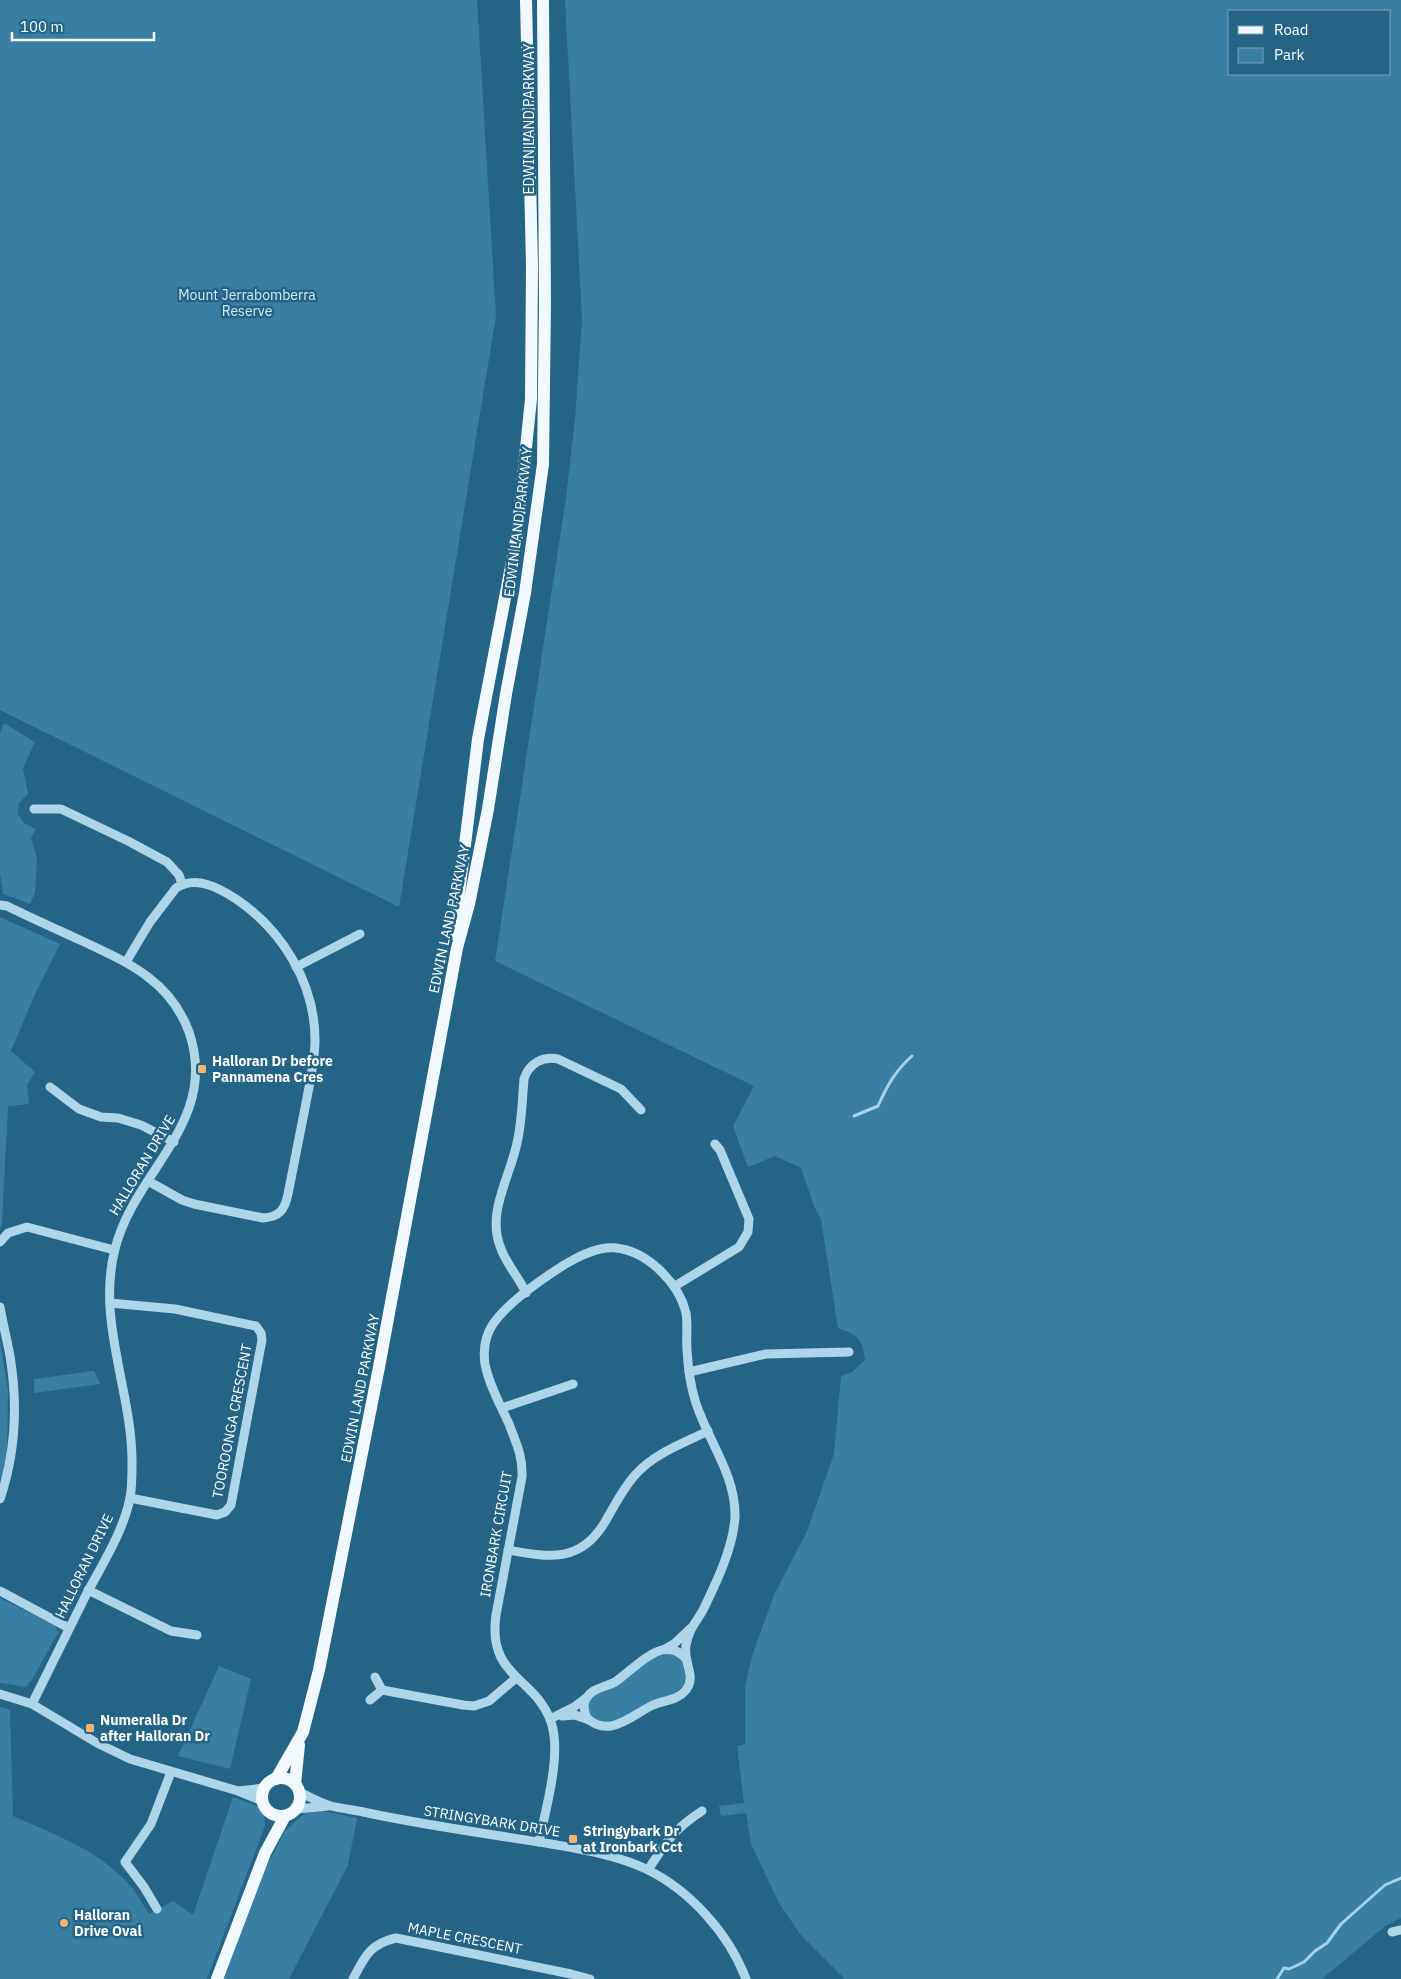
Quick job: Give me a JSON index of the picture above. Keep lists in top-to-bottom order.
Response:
{
  "streets": {
    "main road": ["EDWIN LAND PARKWAY"],
    "street": [
      "HALLORAN DRIVE",
      "TOOROONGA CRESCENT",
      "IRONBARK CIRCUIT",
      "STRINGYBARK DRIVE",
      "MAPLE CRESCENT"
    ]
  },
  "crossings": [
    ["EDWIN LAND PARKWAY", "STRINGYBARK DRIVE"],
    ["HALLORAN DRIVE", "TOOROONGA CRESCENT"],
    ["IRONBARK CIRCUIT", "STRINGYBARK DRIVE"]
  ],
  "parks": ["Mount Jerrabomberra Reserve"],
  "places": {
    "transit": ["Halloran Dr before Pannamena Cres", "Numeralia Dr after Halloran Dr", "Stringybark Dr at Ironbark Cct"],
    "other": ["Halloran Drive Oval"]
  },
  "legend": ["Road", "Park"],
  "scale_bar": "100 m"
}
